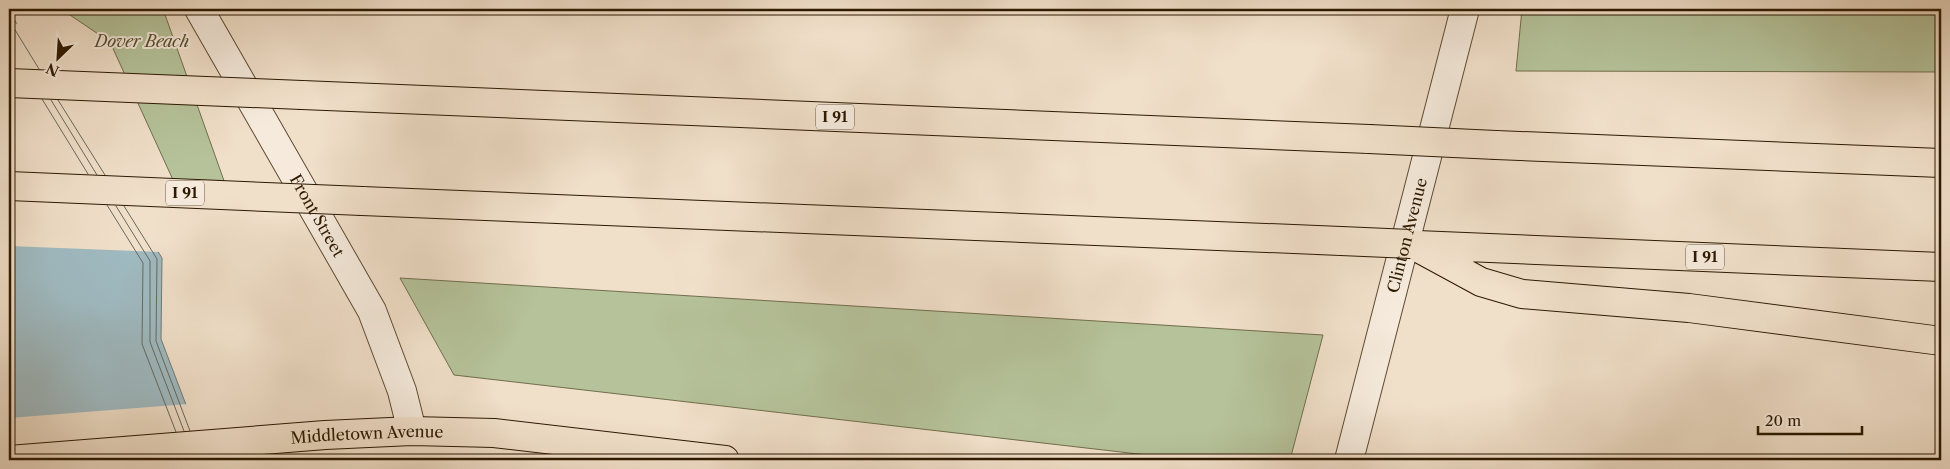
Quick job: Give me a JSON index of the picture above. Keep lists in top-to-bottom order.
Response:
{
  "streets": {
    "main road": ["I 91", "Middletown Avenue"],
    "street": ["Front Street", "Clinton Avenue"]
  },
  "crossings": [
    ["Front Street", "Middletown Avenue"]
  ],
  "parks": ["Dover Beach"],
  "scale_bar": "20 m",
  "north": "bottom left"
}
